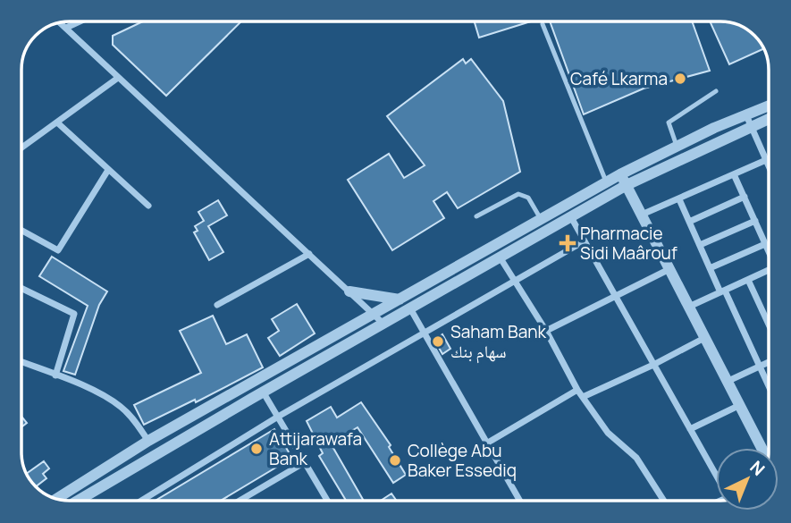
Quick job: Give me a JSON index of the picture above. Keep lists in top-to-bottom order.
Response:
{
  "places": {
    "other": [
      "Café Lkarma",
      "Saham Bank سهام بنك",
      "Attijarawafa Bank",
      "Collège Abu Baker Essediq"
    ],
    "health": ["Pharmacie Sidi Maârouf"]
  },
  "north": "top right"
}
